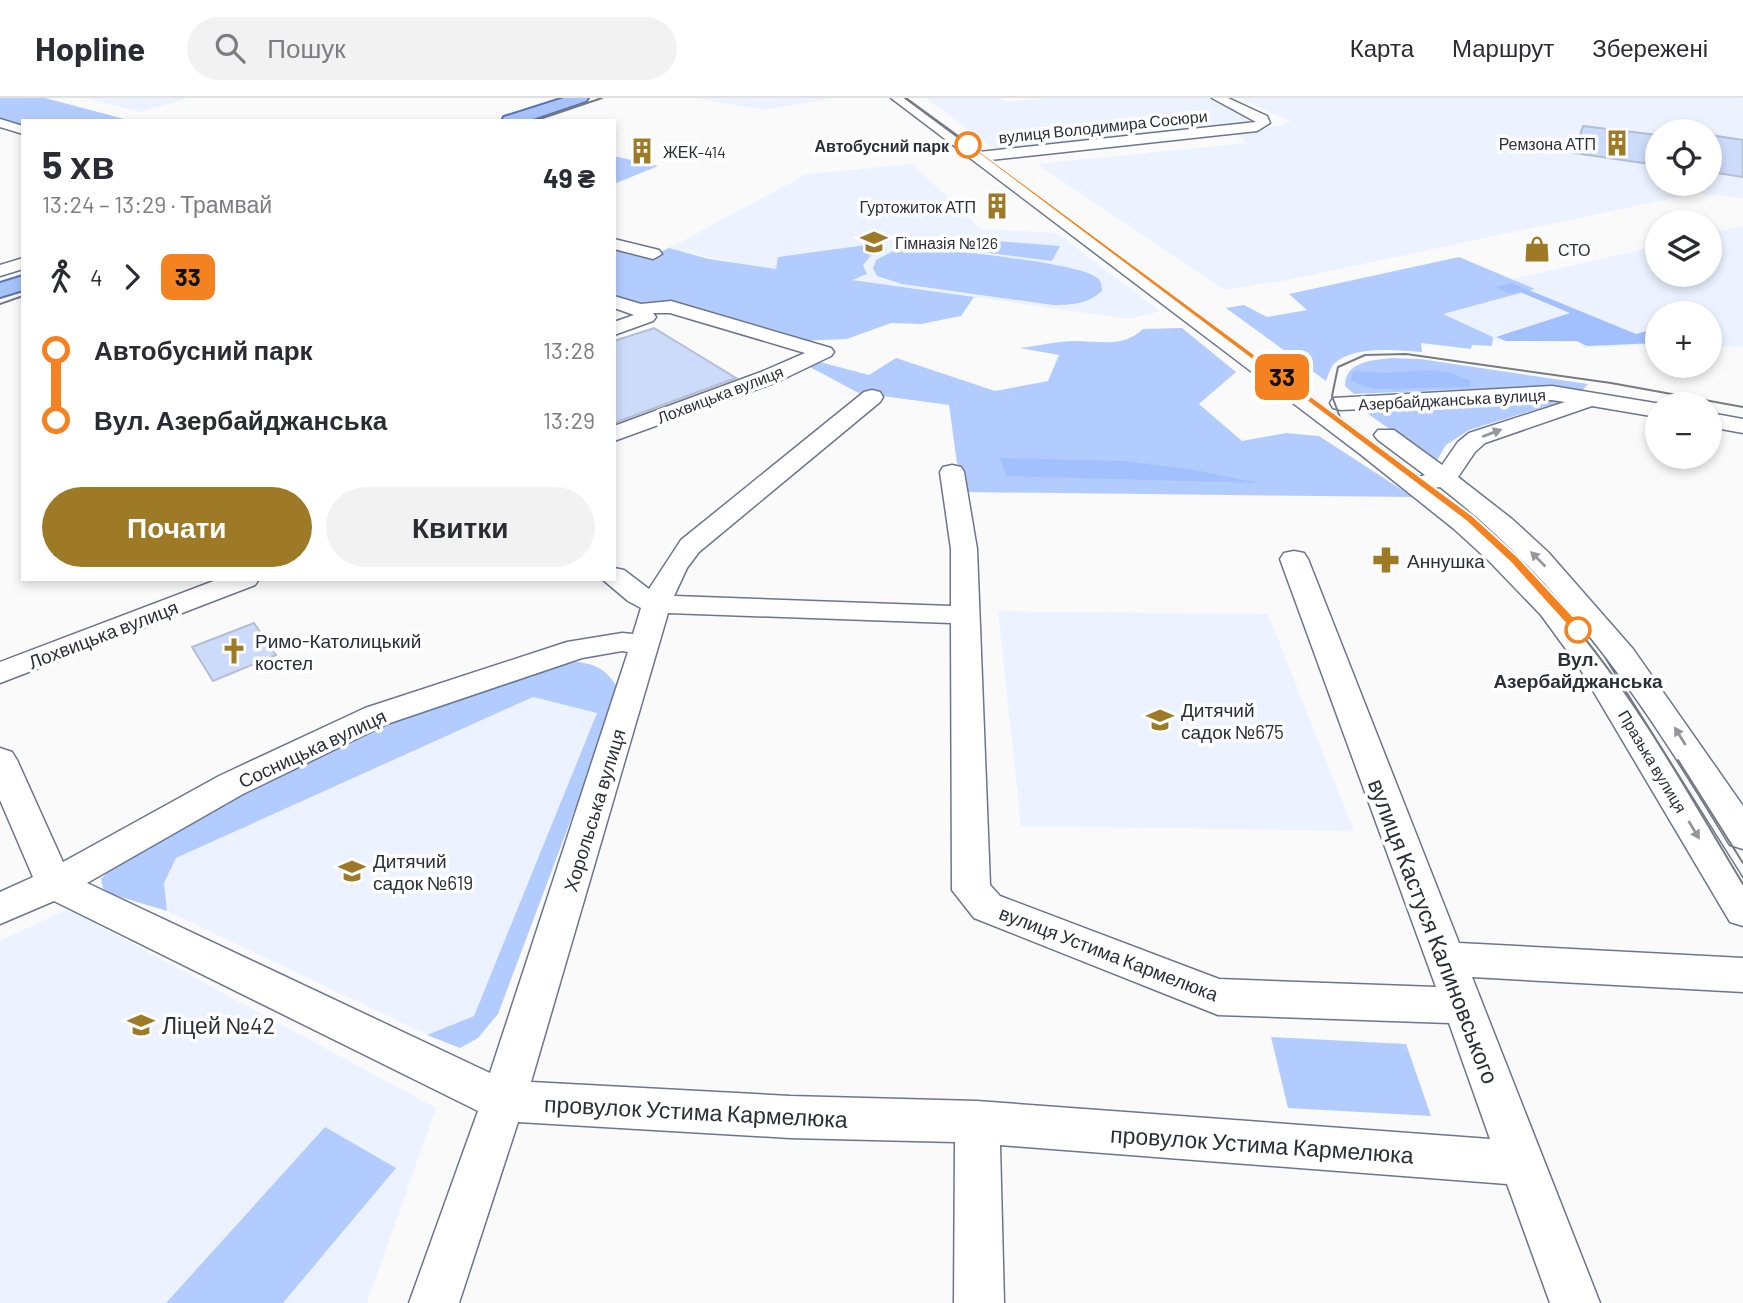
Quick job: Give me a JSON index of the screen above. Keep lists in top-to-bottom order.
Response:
{
  "streets": {
    "street": [
      "вулиця Володимира Сосюри",
      "Лохвицька вулиця",
      "Азербайджанська вулиця",
      "Сосницька вулиця",
      "Празька вулиця",
      "Хорольська вулиця",
      "вулиця Кастуся Калиновського",
      "вулиця Устима Кармелюка",
      "провулок Устима Кармелюка"
    ]
  },
  "crossings": [
    ["вулиця Володимира Сосюри", "Празька вулиця"],
    ["Азербайджанська вулиця", "Празька вулиця"],
    ["Сосницька вулиця", "Хорольська вулиця"],
    ["Сосницька вулиця", "провулок Устима Кармелюка"],
    ["Хорольська вулиця", "провулок Устима Кармелюка"],
    ["вулиця Кастуся Калиновського", "вулиця Устима Кармелюка"],
    ["вулиця Кастуся Калиновського", "провулок Устима Кармелюка"]
  ],
  "one_way": ["Азербайджанська вулиця"],
  "places": {
    "building": ["Ремзона АТП", "ЖЕК-414", "Гуртожиток АТП"],
    "other": ["Автобусний парк", "Вул. Азербайджанська"],
    "school or university": [
      "Гімназія №126",
      "Дитячий садок №675",
      "Дитячий садок №619",
      "Ліцей №42"
    ],
    "shop": ["СТО"],
    "pharmacy": ["Аннушка"],
    "church": ["Римо-Католицький костел"]
  },
  "lines": ["tram line 33"],
  "page": {
    "header": "Hopline",
    "search": "Пошук",
    "nav": ["Карта", "Маршрут", "Збережені"],
    "on_map": "33",
    "map_buttons": ["+", "−"],
    "heading": ["5 хв", "13:24 – 13:29 · Трамвай", "49 ₴"],
    "legs": ["4", "33"],
    "list": [
      {
        "name": "Автобусний парк",
        "value": "13:28"
      },
      {
        "name": "Вул. Азербайджанська",
        "value": "13:29"
      }
    ],
    "buttons": ["Почати", "Квитки"]
  }
}
